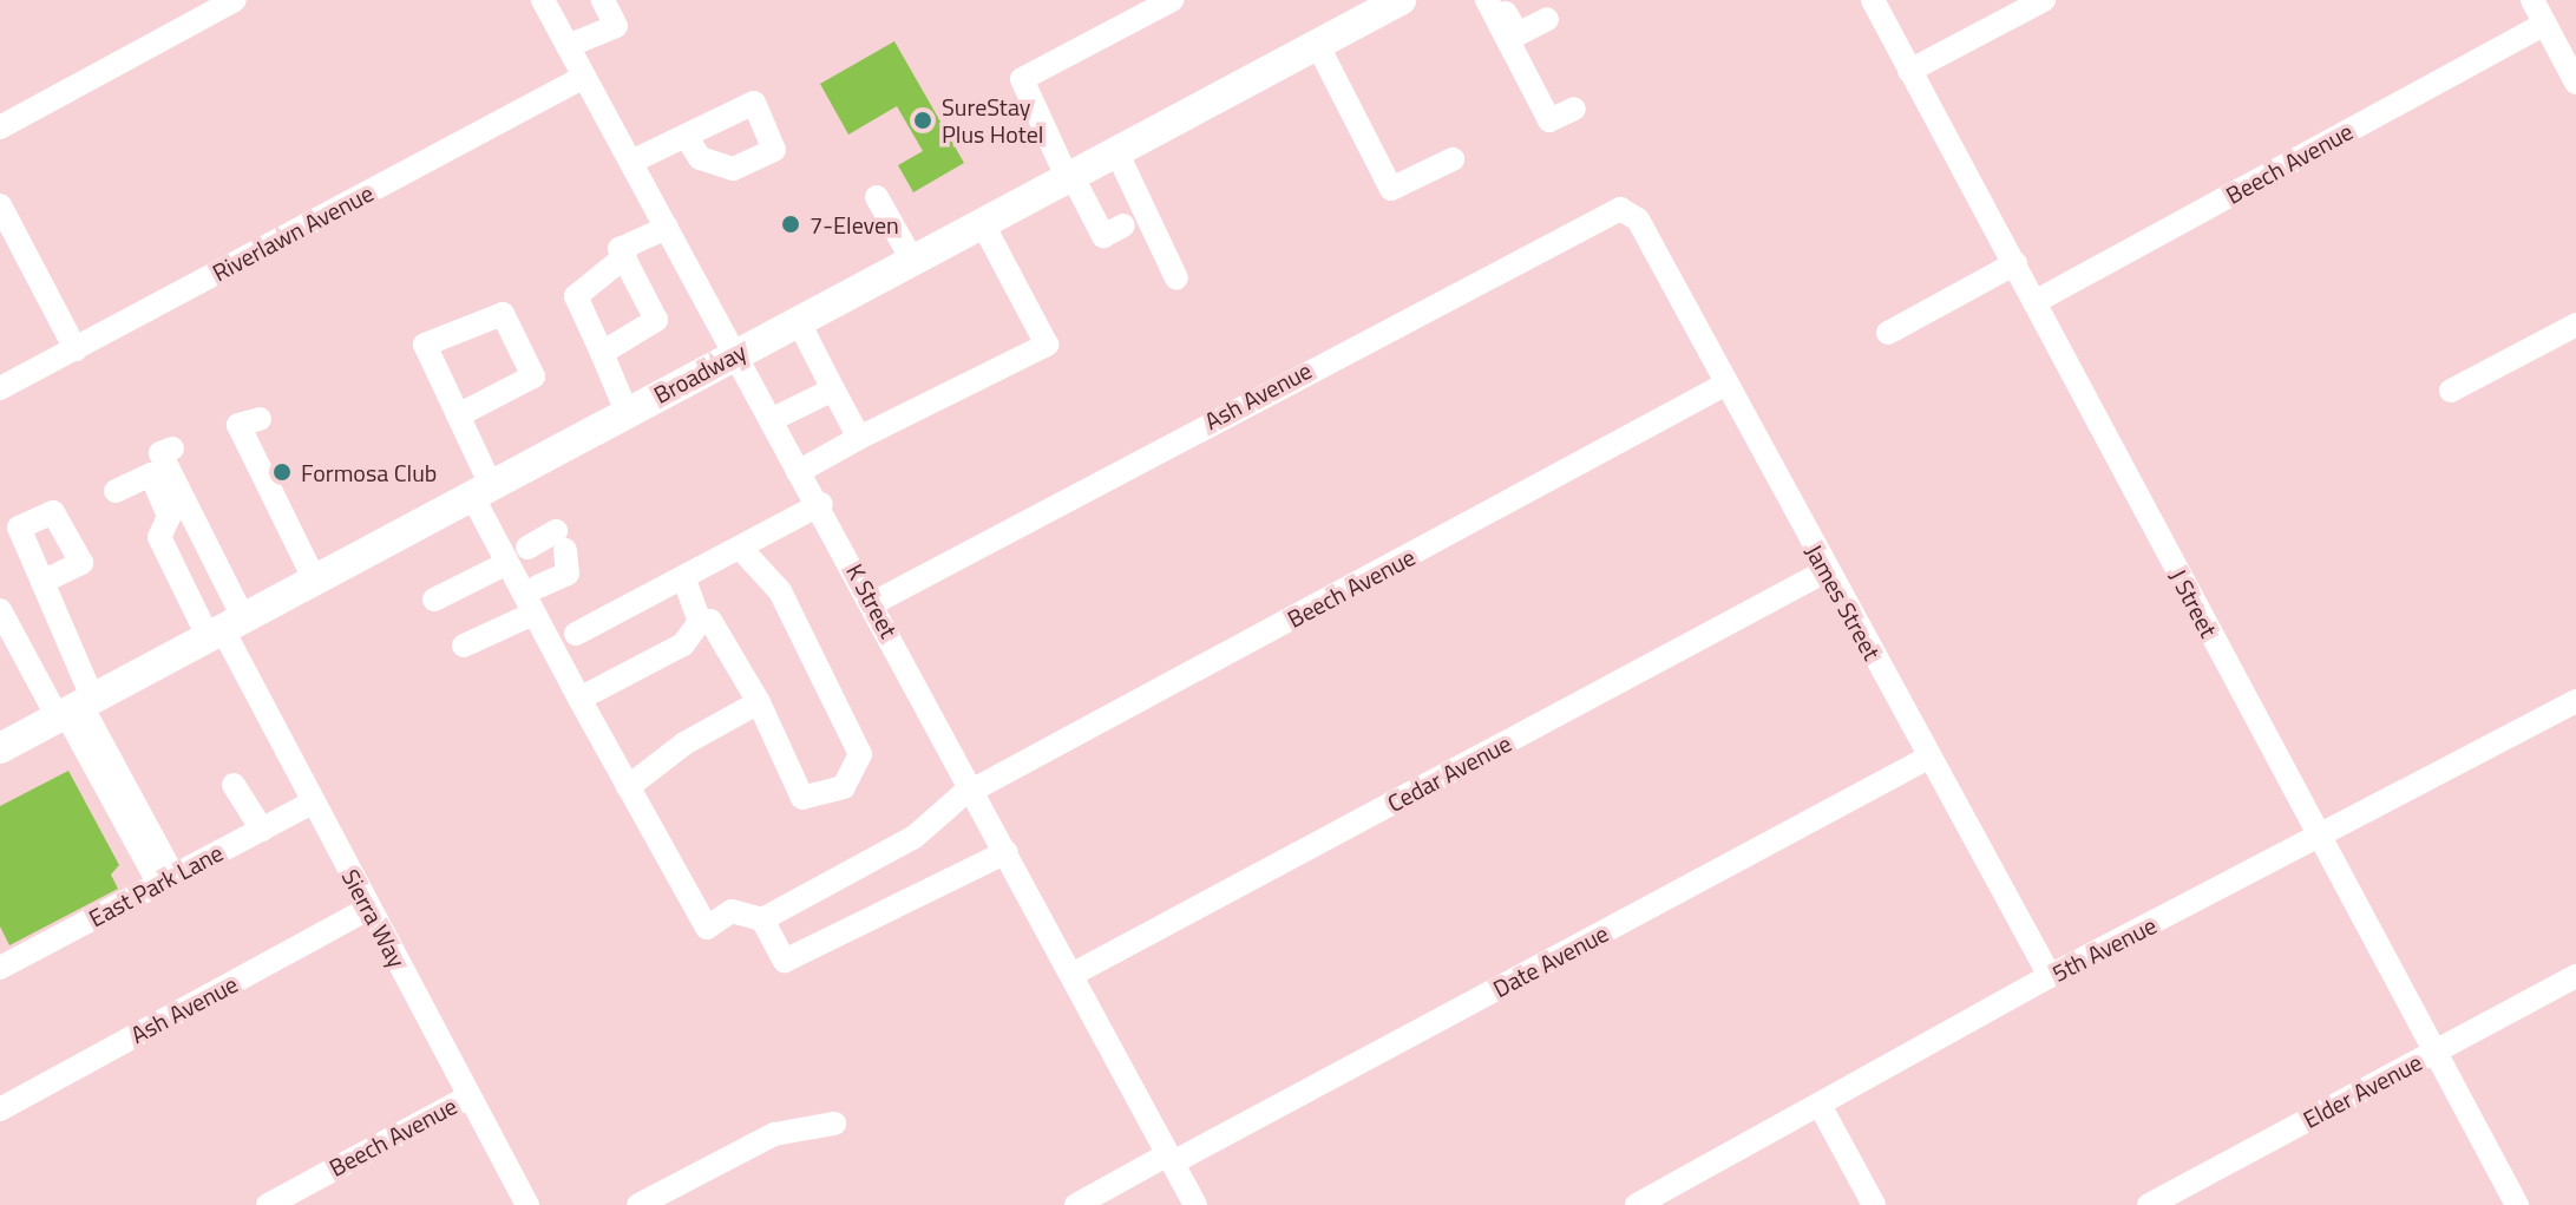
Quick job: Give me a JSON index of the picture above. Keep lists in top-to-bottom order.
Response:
{
  "streets": {
    "main road": ["Broadway"],
    "street": [
      "Beech Avenue",
      "Riverlawn Avenue",
      "Ash Avenue",
      "K Street",
      "James Street",
      "J Street",
      "Cedar Avenue",
      "East Park Lane",
      "Sierra Way",
      "5th Avenue",
      "Date Avenue",
      "Elder Avenue"
    ]
  },
  "crossings": [
    ["Beech Avenue", "K Street"],
    ["Beech Avenue", "James Street"],
    ["Beech Avenue", "J Street"],
    ["Beech Avenue", "Sierra Way"],
    ["Riverlawn Avenue", "K Street"],
    ["Broadway", "K Street"],
    ["Broadway", "Sierra Way"],
    ["Ash Avenue", "K Street"],
    ["Ash Avenue", "James Street"],
    ["Ash Avenue", "Sierra Way"],
    ["K Street", "Cedar Avenue"],
    ["K Street", "Date Avenue"],
    ["James Street", "Cedar Avenue"],
    ["James Street", "5th Avenue"],
    ["James Street", "Date Avenue"],
    ["J Street", "5th Avenue"],
    ["J Street", "Elder Avenue"],
    ["East Park Lane", "Sierra Way"]
  ],
  "places": ["SureStay Plus Hotel", "7-Eleven", "Formosa Club"]
}
